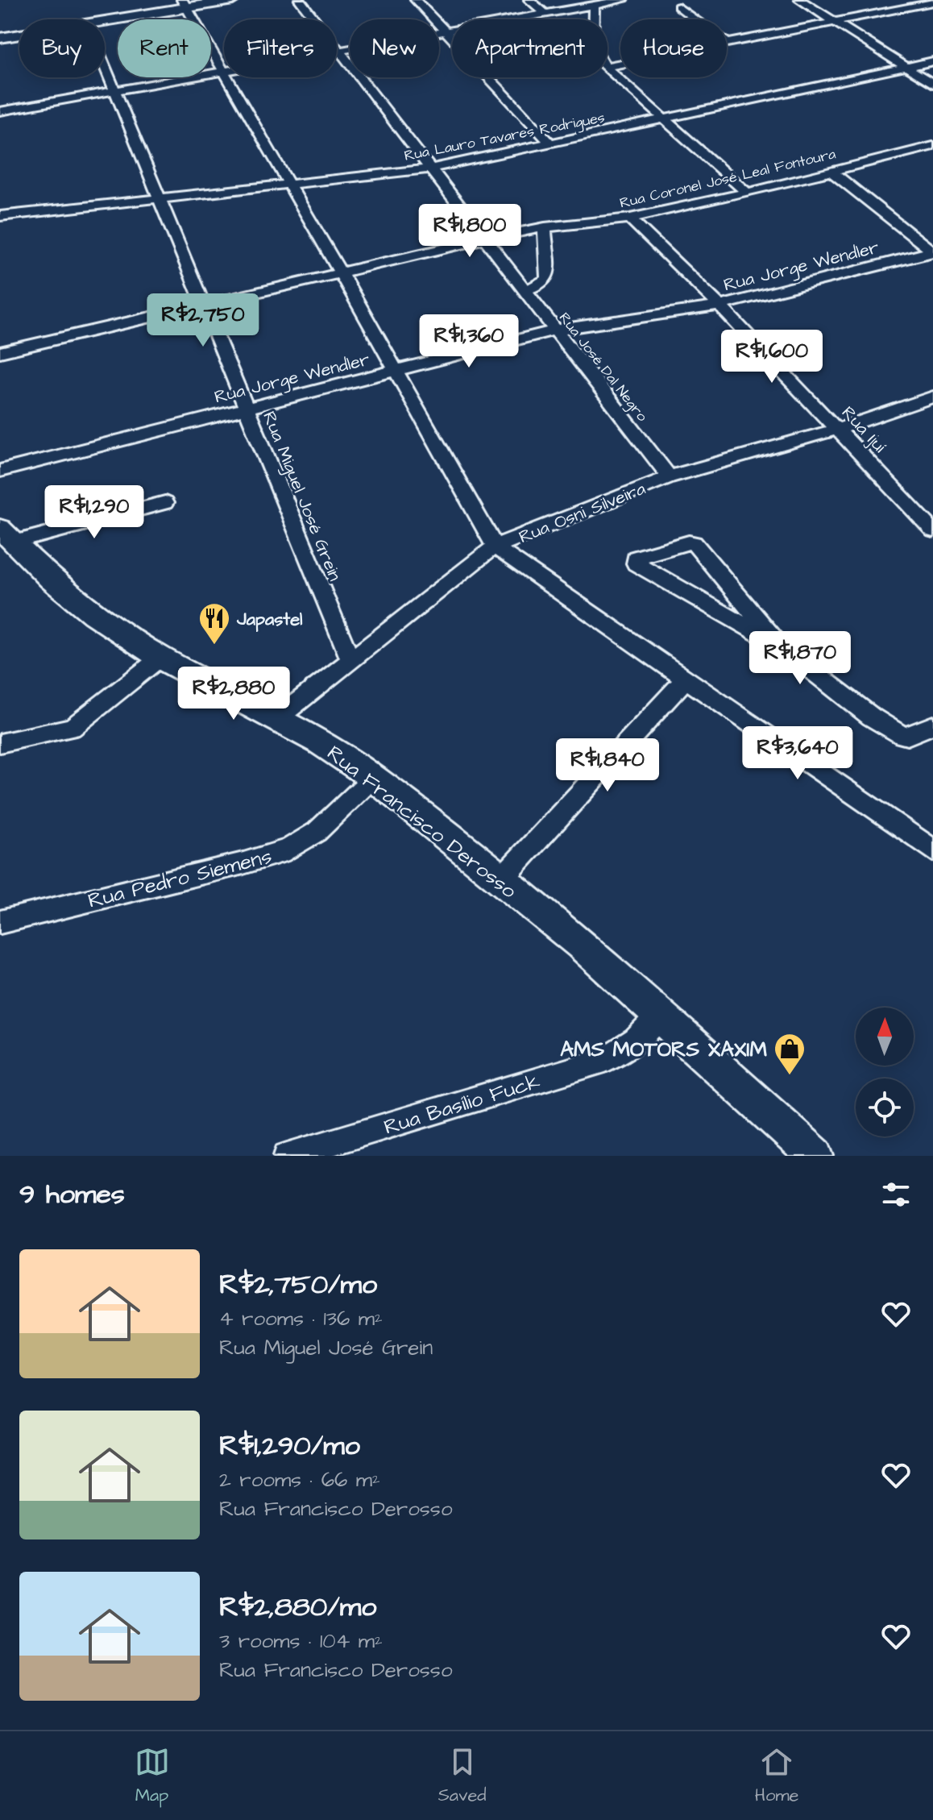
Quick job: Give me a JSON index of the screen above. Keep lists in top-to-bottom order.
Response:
{
  "streets": {
    "main road": ["Rua Francisco Derosso"],
    "street": [
      "Rua Lauro Tavares Rodrigues",
      "Rua Coronel José Leal Fontoura",
      "Rua Jorge Wendler",
      "Rua José Dal Negro",
      "Rua Ijuí",
      "Rua Miguel José Grein",
      "Rua Osni Silveira",
      "Rua Pedro Siemens",
      "Rua Basílio Fuck"
    ]
  },
  "crossings": [
    ["Rua Lauro Tavares Rodrigues", "Rua José Dal Negro"],
    ["Rua Lauro Tavares Rodrigues", "Rua Miguel José Grein"],
    ["Rua Coronel José Leal Fontoura", "Rua José Dal Negro"],
    ["Rua Coronel José Leal Fontoura", "Rua Ijuí"],
    ["Rua Coronel José Leal Fontoura", "Rua Miguel José Grein"],
    ["Rua Jorge Wendler", "Rua José Dal Negro"],
    ["Rua Jorge Wendler", "Rua Ijuí"],
    ["Rua Jorge Wendler", "Rua Miguel José Grein"],
    ["Rua José Dal Negro", "Rua Osni Silveira"],
    ["Rua Ijuí", "Rua Osni Silveira"],
    ["Rua Miguel José Grein", "Rua Osni Silveira"],
    ["Rua Osni Silveira", "Rua Francisco Derosso"],
    ["Rua Francisco Derosso", "Rua Pedro Siemens"],
    ["Rua Francisco Derosso", "Rua Basílio Fuck"]
  ],
  "places": {
    "restaurant": ["Japastel"],
    "shop": ["AMS MOTORS XAXIM"]
  },
  "north": "top",
  "page": {
    "chip": [
      "Buy",
      "Rent",
      "Filters",
      "New",
      "Apartment",
      "House"
    ],
    "price": [
      "R$1,800",
      "R$2,750",
      "R$1,360",
      "R$1,600",
      "R$1,290",
      "R$1,870",
      "R$2,880",
      "R$3,640",
      "R$1,840"
    ],
    "heading": "9 homes",
    "list": [
      {
        "name": "R$2,750/mo",
        "note": "4 rooms · 136 m² · Rua Miguel José Grein"
      },
      {
        "name": "R$1,290/mo",
        "note": "2 rooms · 66 m² · Rua Francisco Derosso"
      },
      {
        "name": "R$2,880/mo",
        "note": "3 rooms · 104 m² · Rua Francisco Derosso"
      }
    ],
    "tabs": ["Map", "Saved", "Home"]
  }
}
